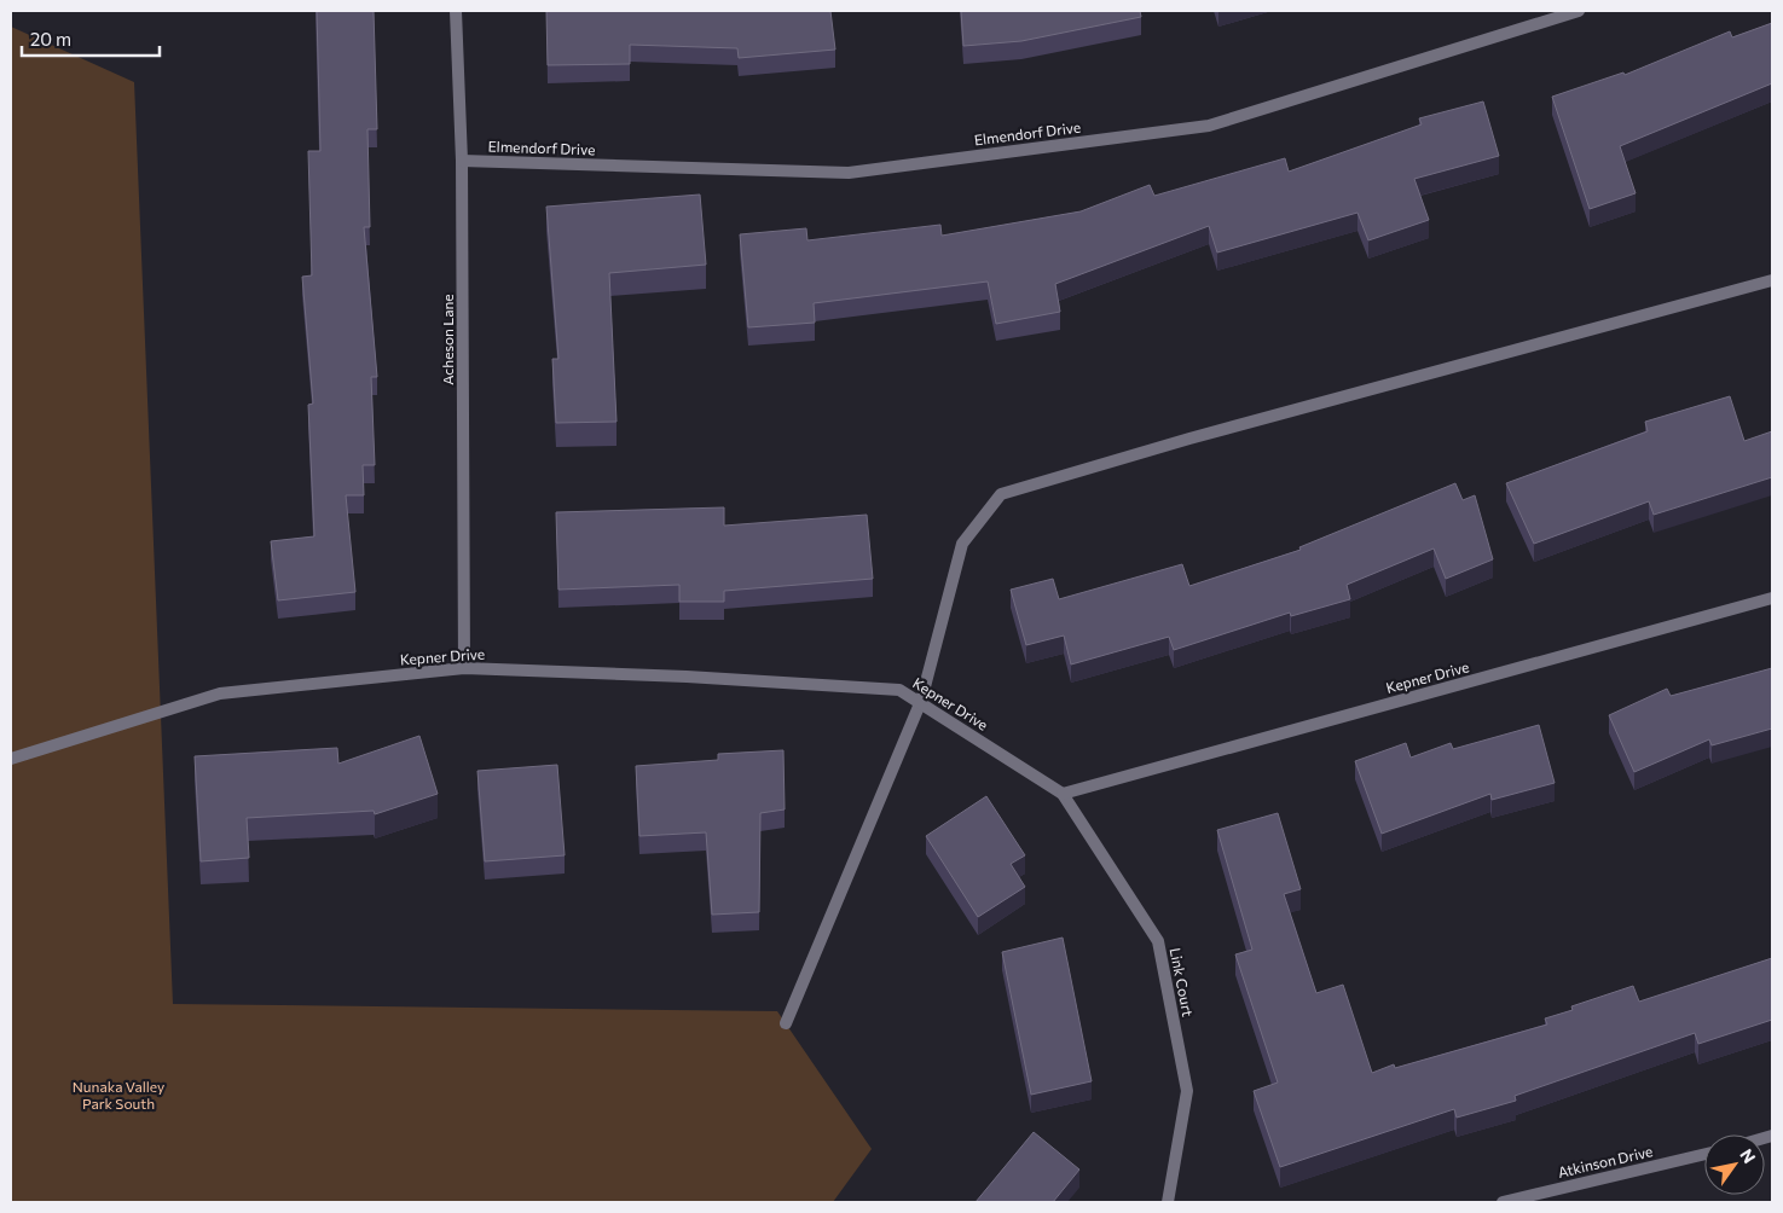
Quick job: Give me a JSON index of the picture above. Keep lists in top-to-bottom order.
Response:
{
  "streets": {
    "street": [
      "Elmendorf Drive",
      "Acheson Lane",
      "Kepner Drive",
      "Link Court",
      "Atkinson Drive"
    ]
  },
  "crossings": [
    ["Elmendorf Drive", "Acheson Lane"],
    ["Acheson Lane", "Kepner Drive"],
    ["Kepner Drive", "Link Court"]
  ],
  "parks": ["Nunaka Valley Park South"],
  "scale_bar": "20 m",
  "north": "top right"
}
